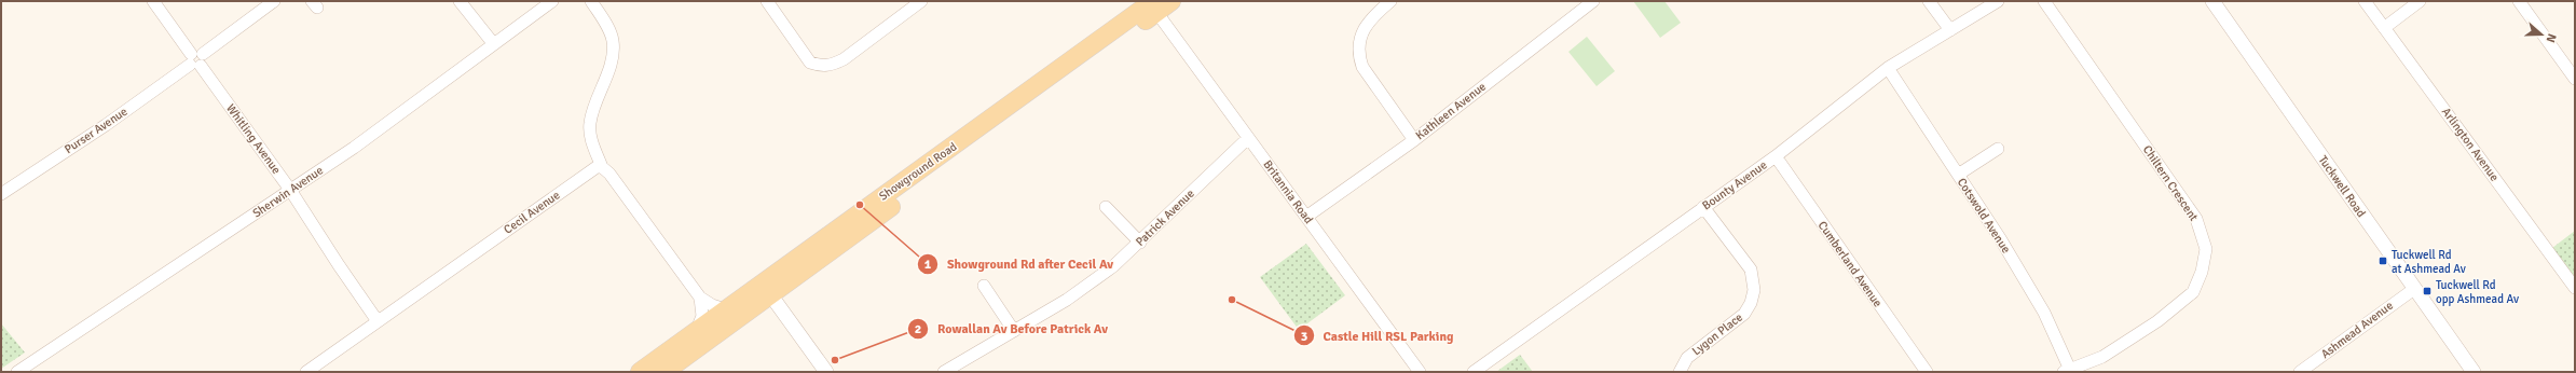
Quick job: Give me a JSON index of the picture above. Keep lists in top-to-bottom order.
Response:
{
  "streets": {
    "main road": ["Showground Road"],
    "street": [
      "Kathleen Avenue",
      "Purser Avenue",
      "Whitling Avenue",
      "Arlington Avenue",
      "Chiltern Crescent",
      "Bounty Avenue",
      "Tuckwell Road",
      "Sherwin Avenue",
      "Britannia Road",
      "Cecil Avenue",
      "Cotswold Avenue",
      "Patrick Avenue",
      "Cumberland Avenue",
      "Ashmead Avenue",
      "Lygon Place"
    ]
  },
  "crossings": [
    ["Kathleen Avenue", "Britannia Road"],
    ["Purser Avenue", "Whitling Avenue"],
    ["Whitling Avenue", "Sherwin Avenue"],
    ["Whitling Avenue", "Cecil Avenue"],
    ["Showground Road", "Britannia Road"],
    ["Chiltern Crescent", "Cotswold Avenue"],
    ["Bounty Avenue", "Cotswold Avenue"],
    ["Bounty Avenue", "Cumberland Avenue"],
    ["Bounty Avenue", "Lygon Place"],
    ["Tuckwell Road", "Ashmead Avenue"],
    ["Britannia Road", "Patrick Avenue"]
  ],
  "places": {
    "other": ["Showground Rd after Cecil Av", "Castle Hill RSL Parking", "Rowallan Av Before Patrick Av"],
    "transit": ["Tuckwell Rd at Ashmead Av", "Tuckwell Rd opp Ashmead Av"]
  },
  "north": "right"
}
